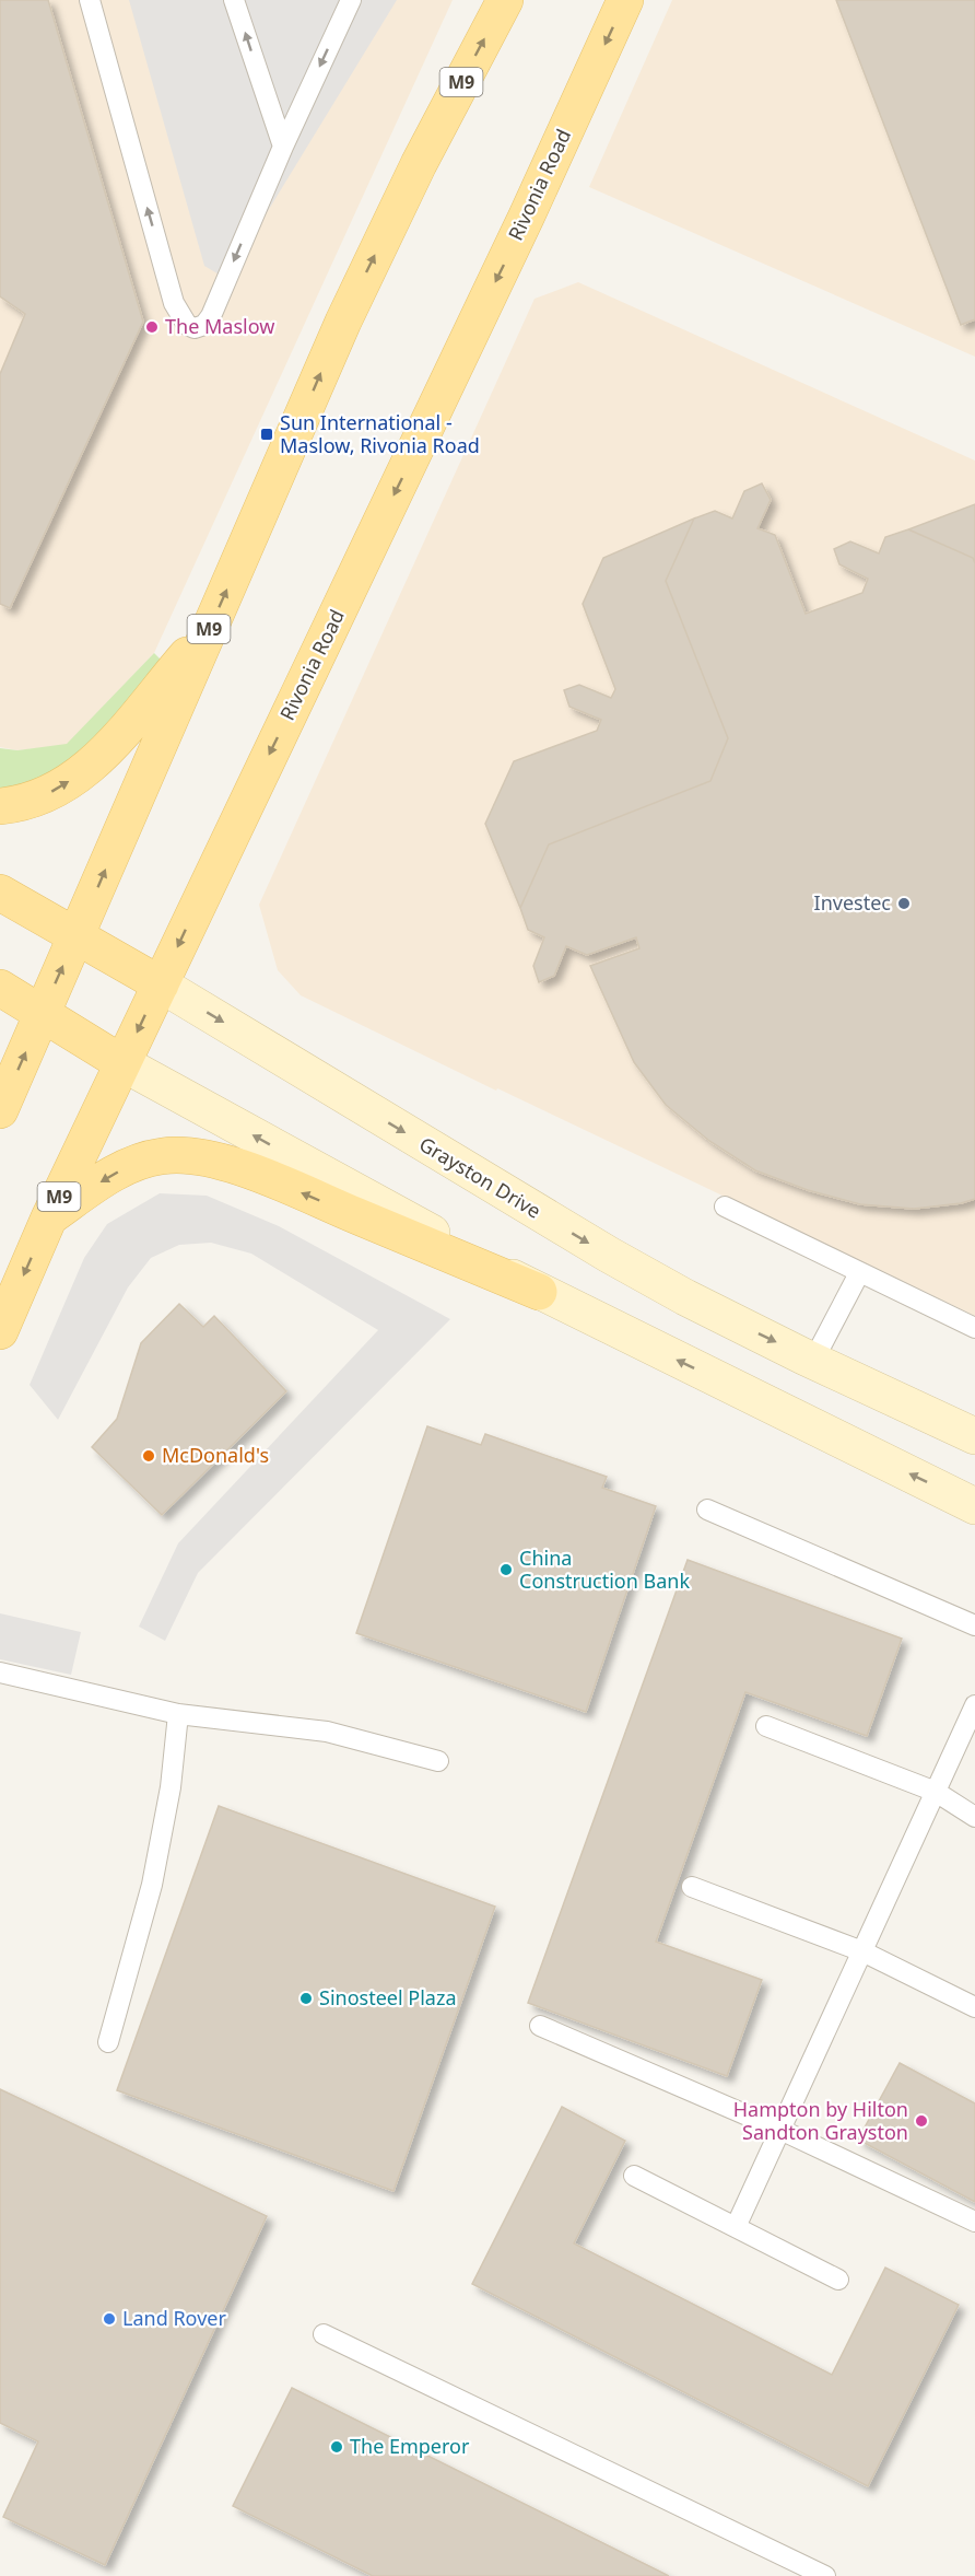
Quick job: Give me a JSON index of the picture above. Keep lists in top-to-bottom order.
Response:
{
  "streets": {
    "main road": ["M9", "Rivonia Road", "Grayston Drive"]
  },
  "crossings": [
    ["M9", "Grayston Drive"],
    ["Rivonia Road", "Grayston Drive"]
  ],
  "places": {
    "other": [
      "The Maslow",
      "Investec",
      "McDonald's",
      "China Construction Bank",
      "Sinosteel Plaza",
      "Hampton by Hilton Sandton Grayston",
      "Land Rover",
      "The Emperor"
    ],
    "transit": ["Sun International - Maslow, Rivonia Road"]
  }
}
